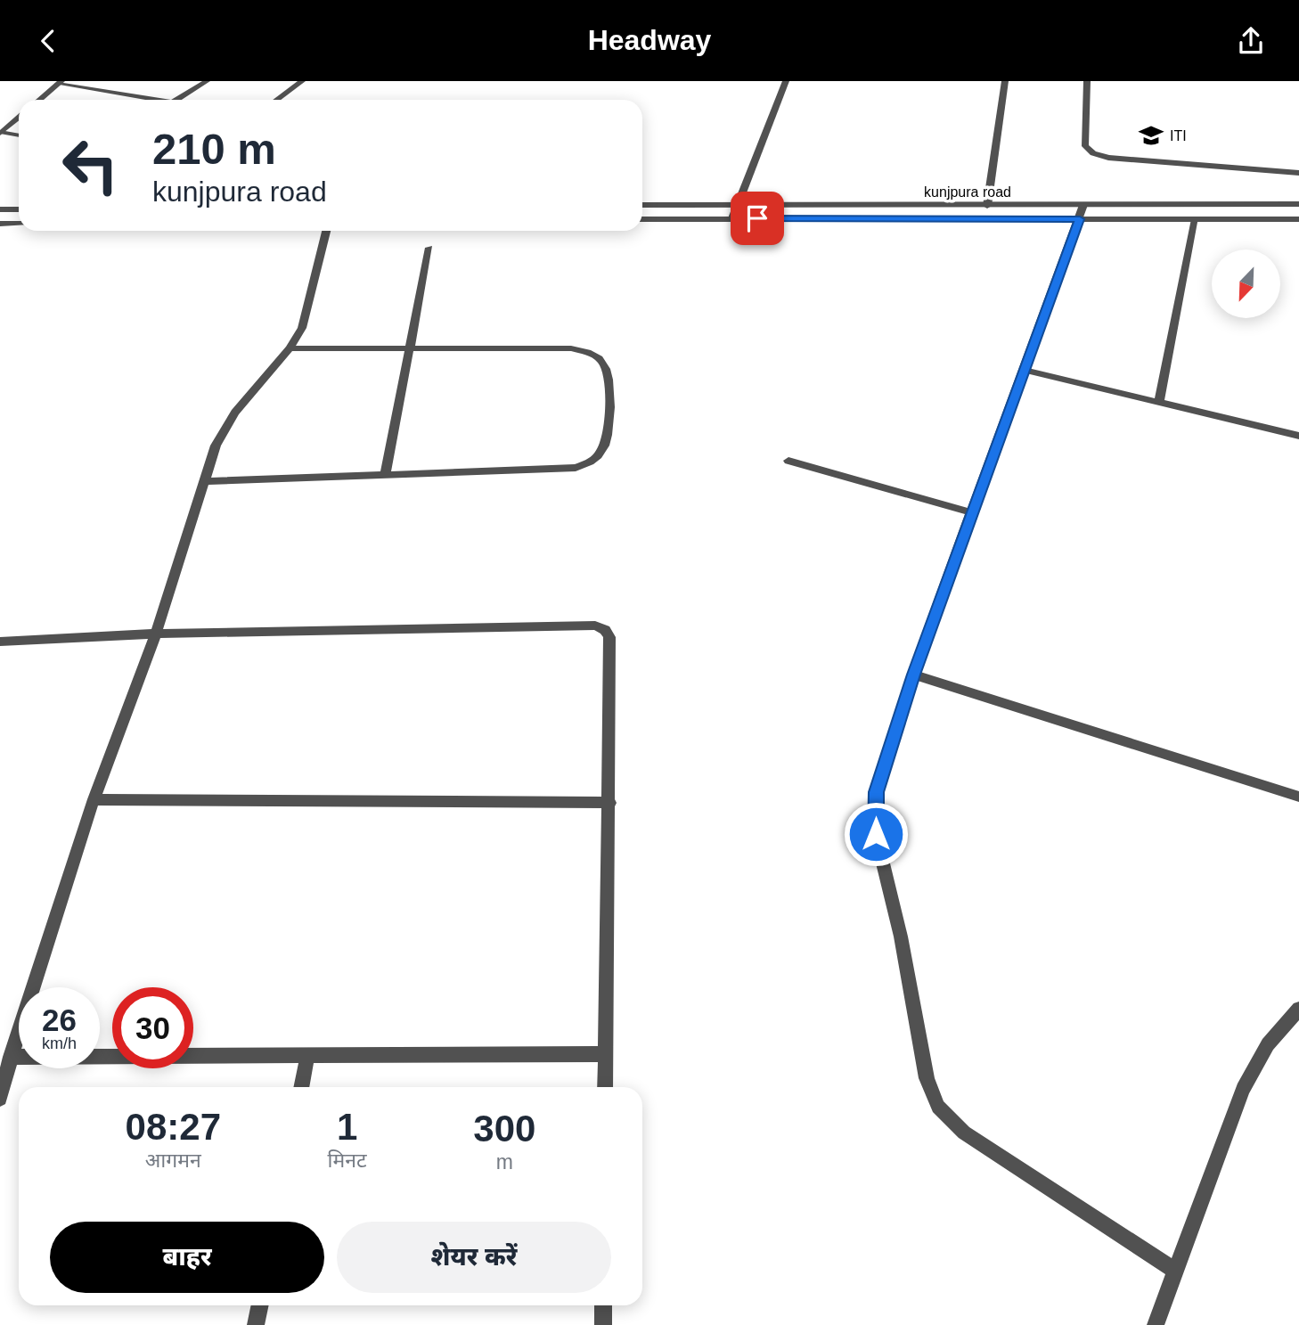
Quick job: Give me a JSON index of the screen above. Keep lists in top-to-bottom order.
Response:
{
  "streets": {
    "street": ["kunjpura road"]
  },
  "places": {
    "school or university": ["ITI"]
  },
  "north": "bottom left",
  "page": {
    "header": "Headway",
    "turn": ["210 m", "kunjpura road"],
    "speed": "26 km/h",
    "limit": "30",
    "eta": [
      "08:27",
      "आगमन",
      "1",
      "मिनट",
      "300",
      "m"
    ],
    "buttons": ["बाहर", "शेयर करें"]
  }
}
